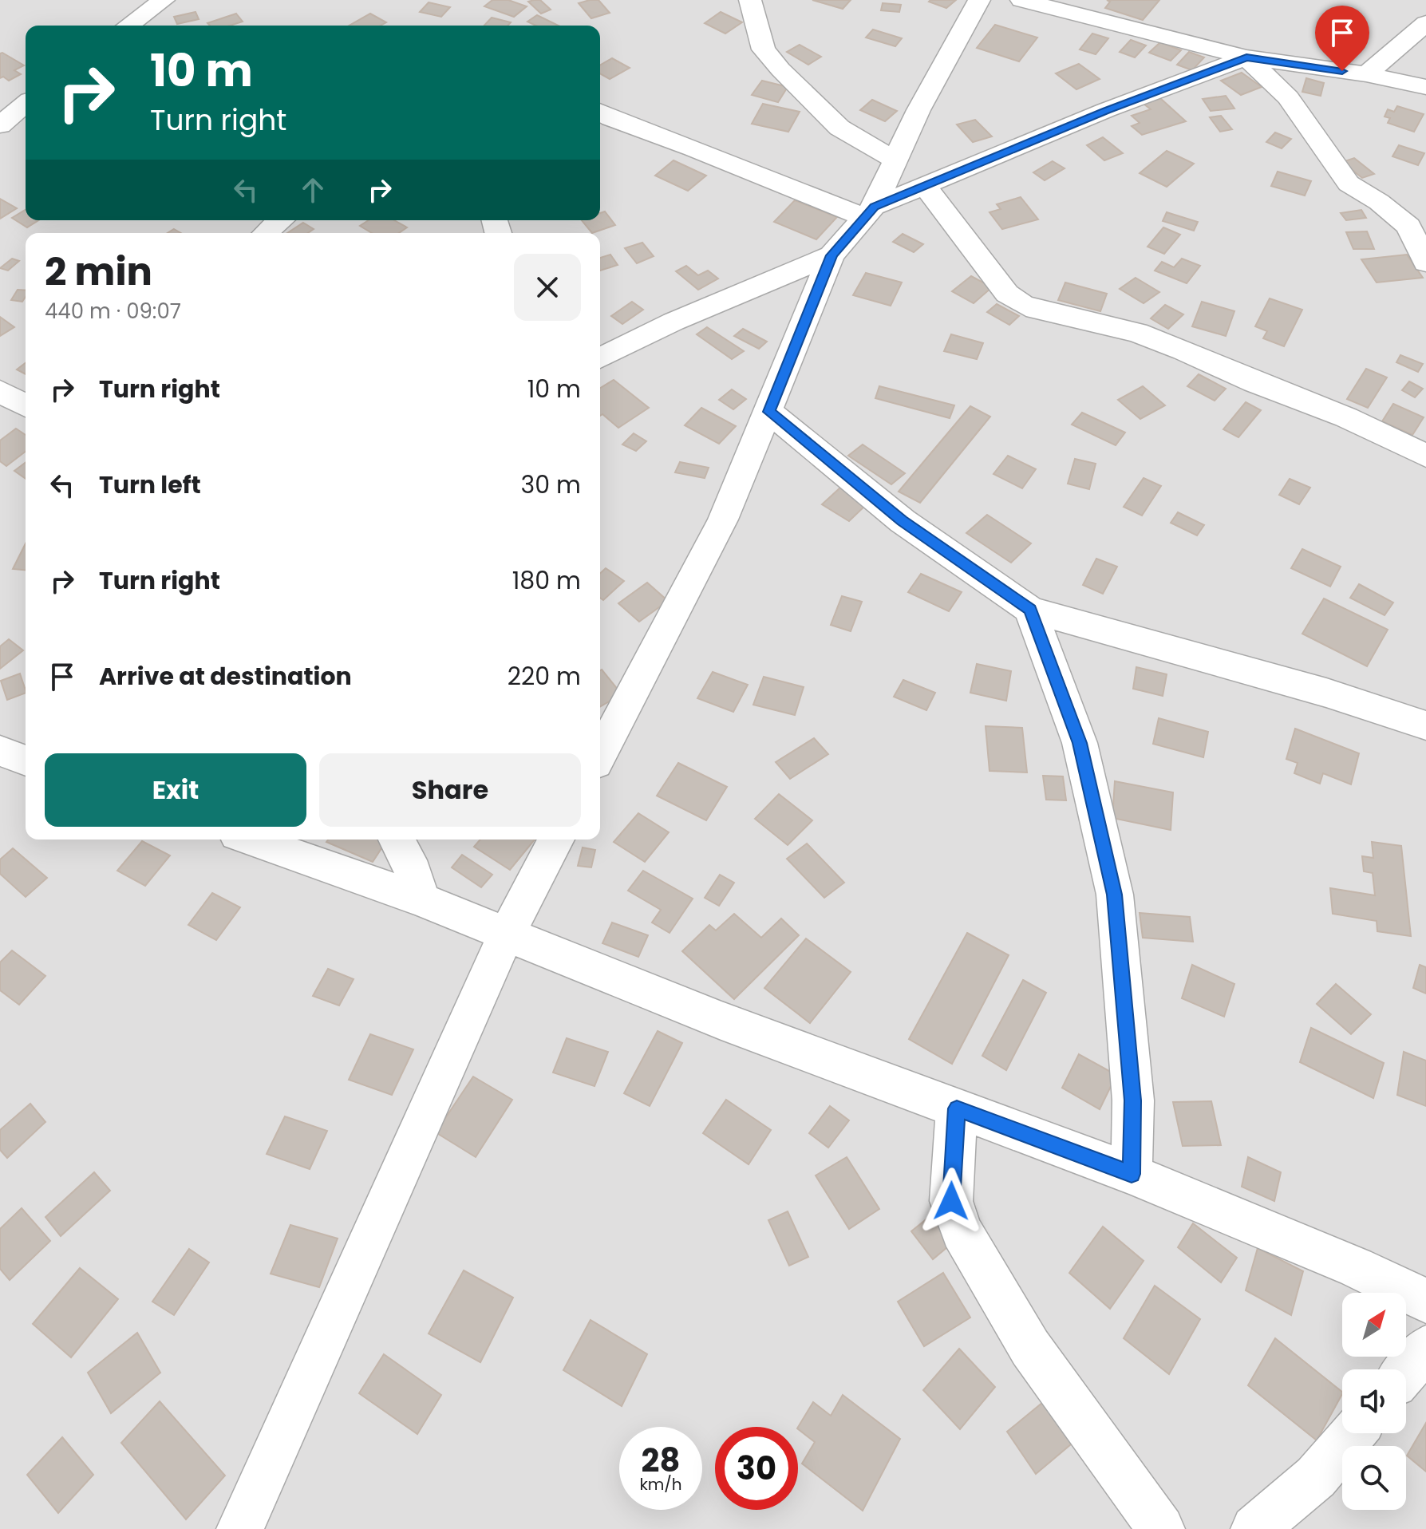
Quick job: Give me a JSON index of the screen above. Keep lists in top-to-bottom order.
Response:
{
  "north": "top right",
  "page": {
    "turn": ["10 m", "Turn right"],
    "heading": ["2 min", "440 m · 09:07"],
    "list": [
      {
        "name": "Turn right",
        "value": "10 m"
      },
      {
        "name": "Turn left",
        "value": "30 m"
      },
      {
        "name": "Turn right",
        "value": "180 m"
      },
      {
        "name": "Arrive at destination",
        "value": "220 m"
      }
    ],
    "buttons": ["Exit", "Share"],
    "speed": "28 km/h",
    "limit": "30"
  }
}
